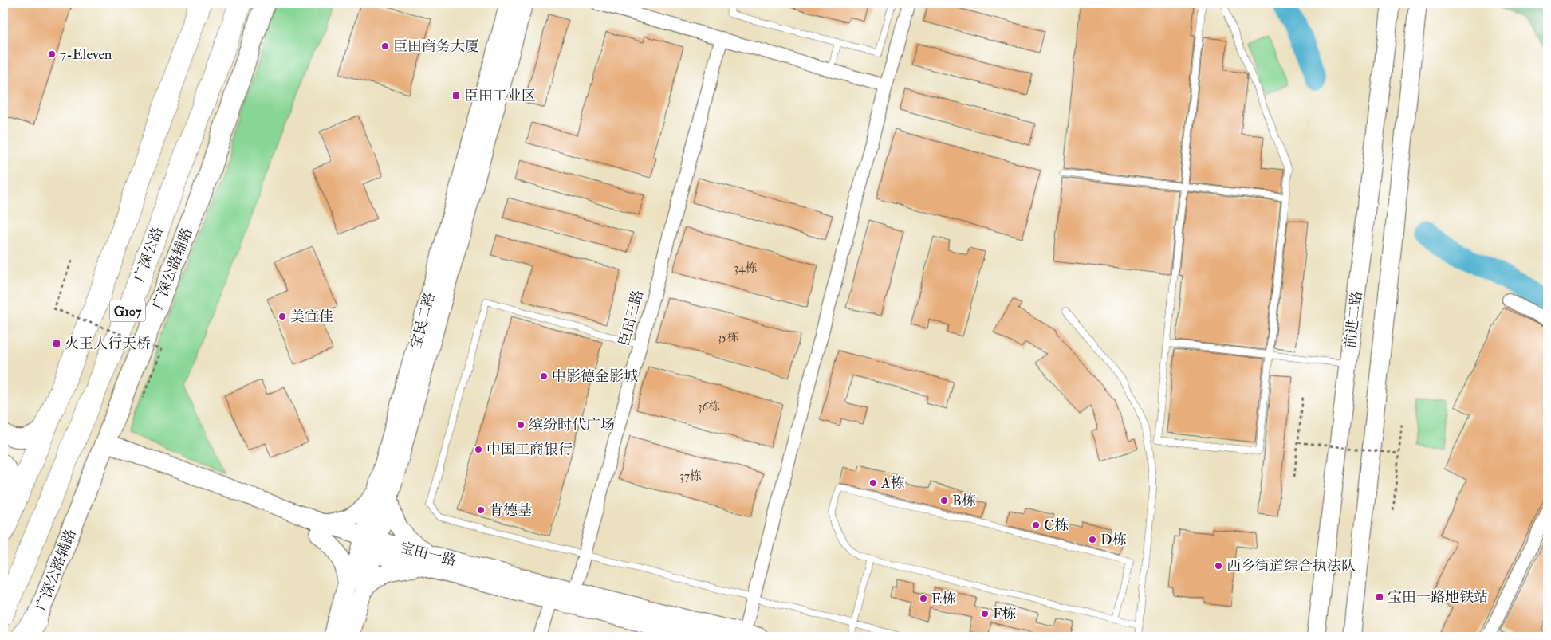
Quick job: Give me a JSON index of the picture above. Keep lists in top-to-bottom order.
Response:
{
  "streets": {
    "highway": ["广深公路", "G107"],
    "main road": [
      "广深公路辅路",
      "前进二路",
      "宝民二路",
      "宝田一路"
    ],
    "street": ["臣田三路"]
  },
  "crossings": [
    ["广深公路辅路", "宝田一路"],
    ["臣田三路", "宝田一路"],
    ["宝民二路", "宝田一路"]
  ],
  "places": {
    "other": [
      "臣田商务大厦",
      "7-Eleven",
      "美宜佳",
      "中影德金影城",
      "缤纷时代广场",
      "中国工商银行",
      "A栋",
      "B栋",
      "肯德基",
      "C栋",
      "D栋",
      "西乡街道综合执法队",
      "E栋",
      "F栋"
    ],
    "transit": ["臣田工业区", "火王人行天桥", "宝田一路地铁站"]
  },
  "house_numbers": [
    "34栋",
    "35栋",
    "36栋",
    "37栋"
  ]
}
